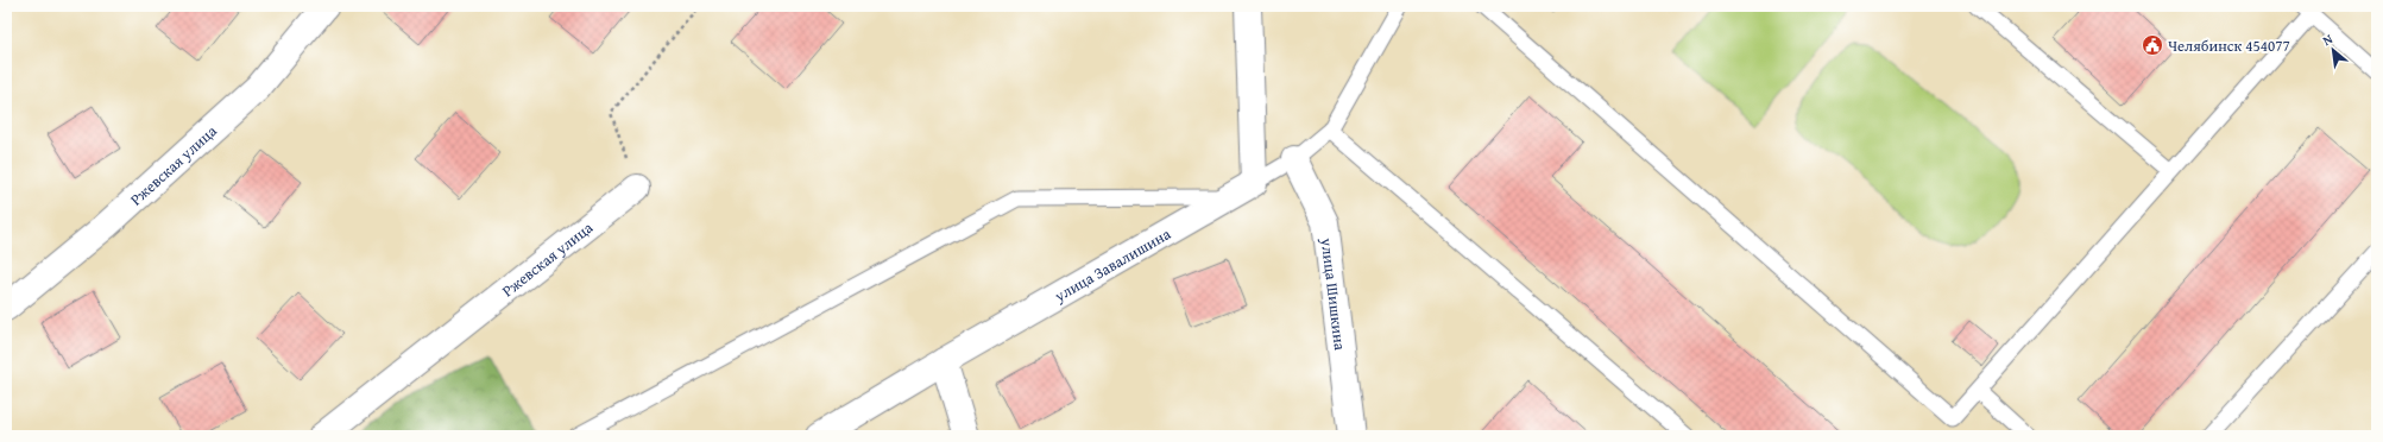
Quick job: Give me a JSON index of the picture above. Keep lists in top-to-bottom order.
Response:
{
  "streets": {
    "street": ["Ржевская улица", "улица Завалишина", "улица Шишкина"]
  },
  "places": {
    "public building": ["Челябинск 454077"]
  },
  "north": "top left"
}
